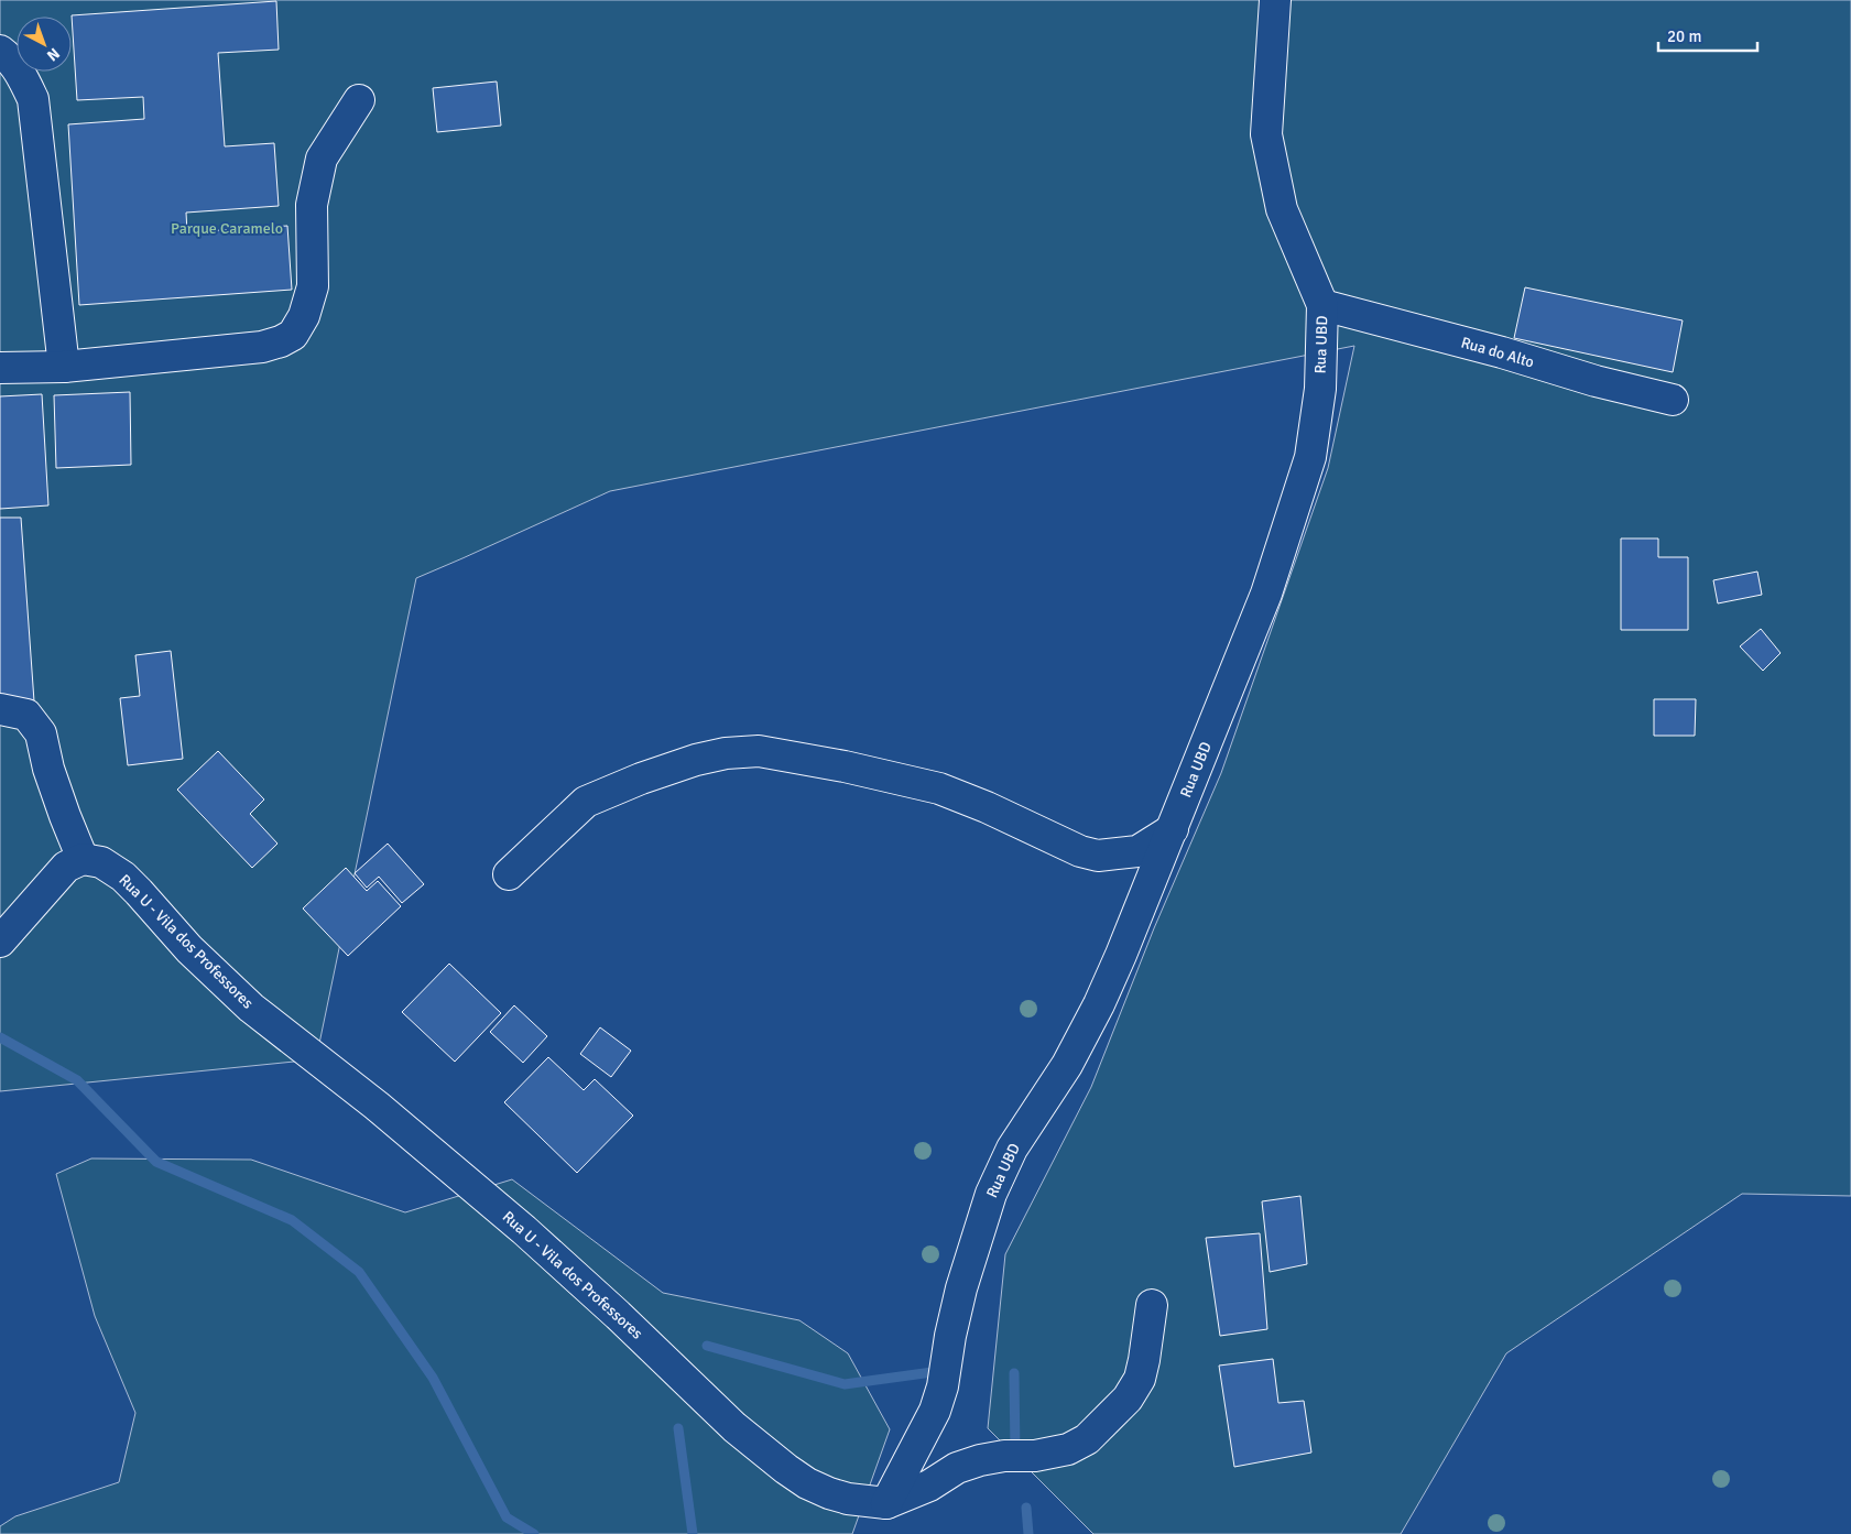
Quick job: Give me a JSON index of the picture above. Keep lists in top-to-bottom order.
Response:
{
  "streets": {
    "lane": ["Rua UBD", "Rua do Alto", "Rua U - Vila dos Professores"]
  },
  "crossings": [
    ["Rua UBD", "Rua do Alto"],
    ["Rua UBD", "Rua U - Vila dos Professores"]
  ],
  "parks": ["Parque Caramelo"],
  "scale_bar": "20 m",
  "north": "bottom right"
}
